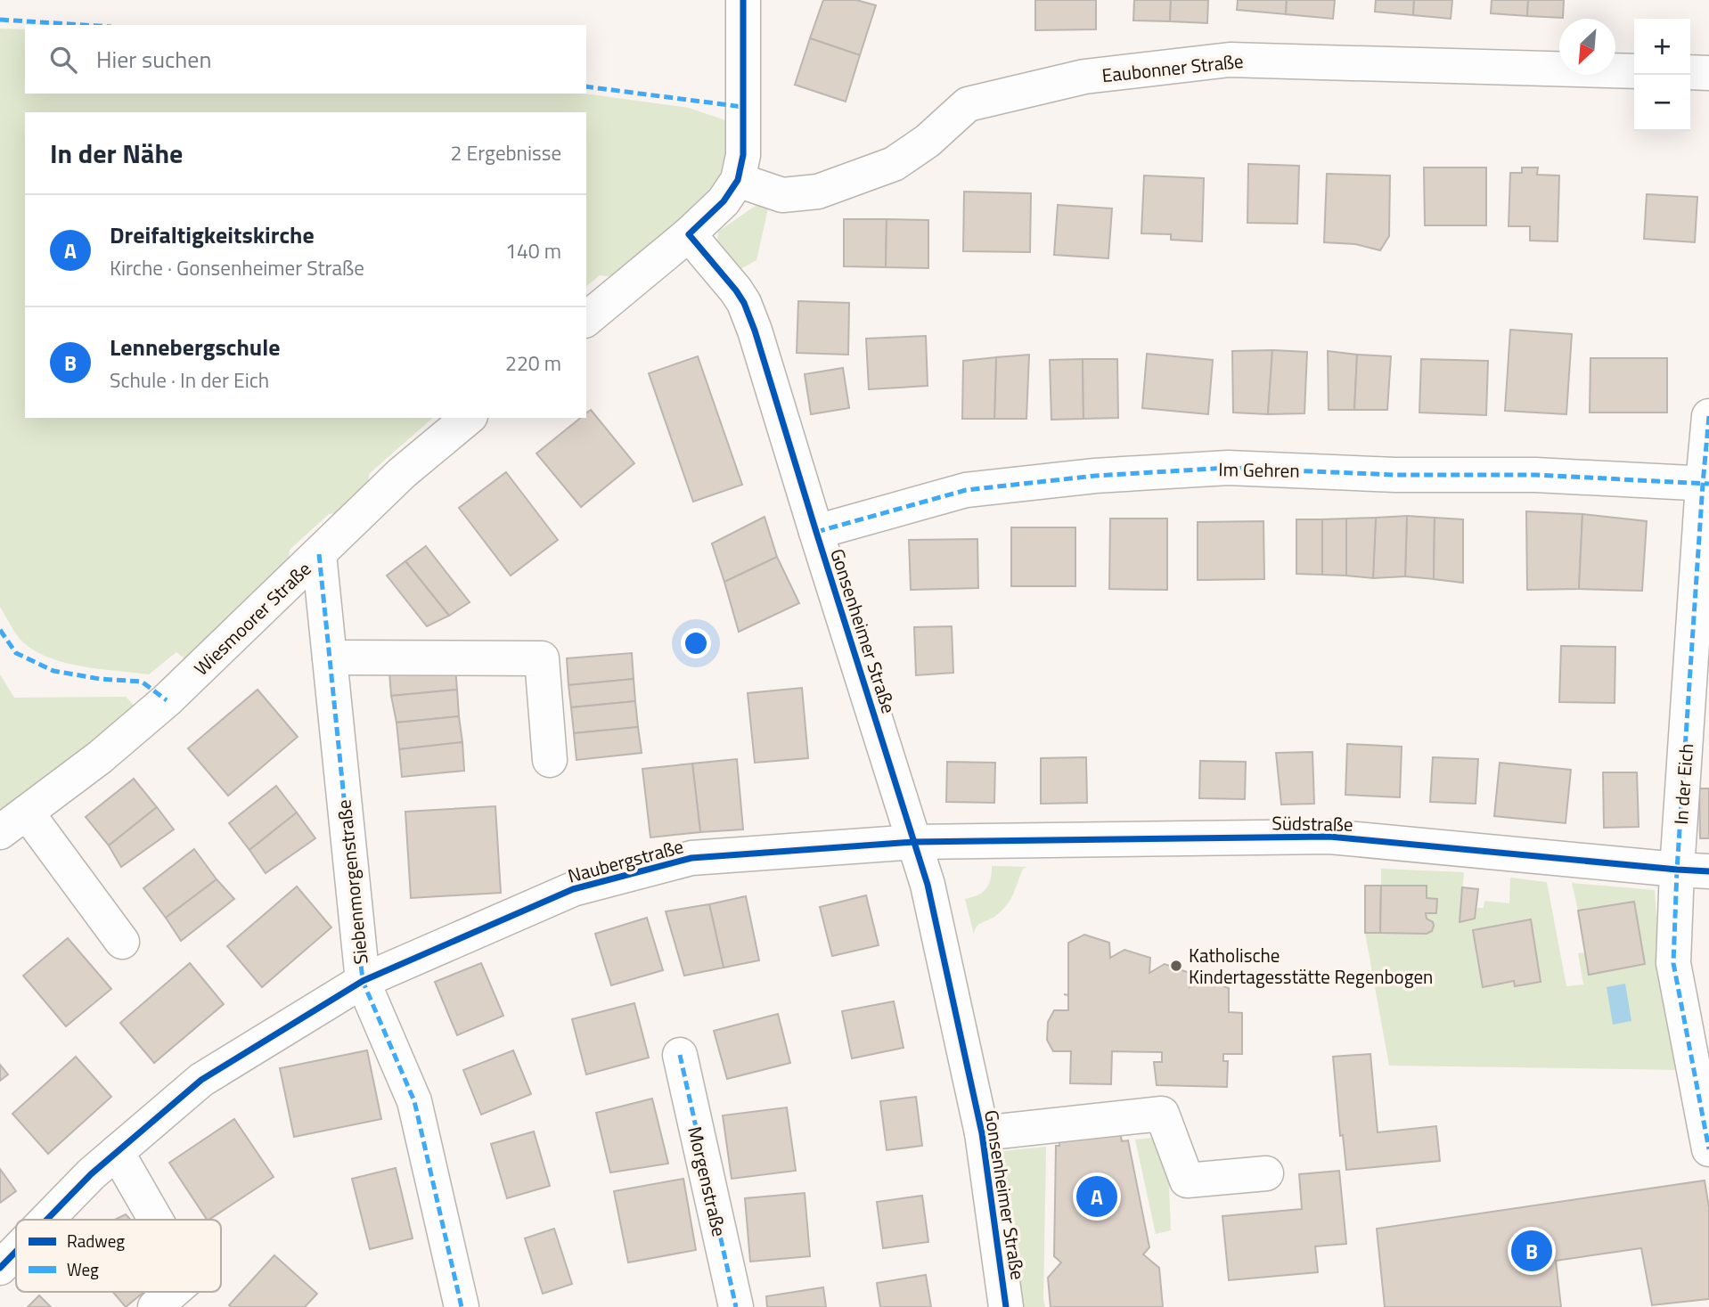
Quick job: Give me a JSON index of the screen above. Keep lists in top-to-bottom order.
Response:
{
  "streets": {
    "street": [
      "Eaubonner Straße",
      "Im Gehren",
      "Wiesmoorer Straße",
      "Gonsenheimer Straße",
      "In der Eich",
      "Südstraße",
      "Naubergstraße",
      "Siebenmorgenstraße",
      "Morgenstraße"
    ]
  },
  "crossings": [
    ["Im Gehren", "Gonsenheimer Straße"],
    ["Im Gehren", "In der Eich"],
    ["Wiesmoorer Straße", "Siebenmorgenstraße"],
    ["Gonsenheimer Straße", "Südstraße"],
    ["Gonsenheimer Straße", "Naubergstraße"],
    ["In der Eich", "Südstraße"],
    ["Südstraße", "Naubergstraße"],
    ["Naubergstraße", "Siebenmorgenstraße"]
  ],
  "places": ["Katholische Kindertagesstätte Regenbogen"],
  "legend": ["Radweg", "Weg"],
  "north": "bottom left",
  "page": {
    "map_buttons": ["+", "−"],
    "search": "Hier suchen",
    "heading": ["In der Nähe", "2 Ergebnisse"],
    "list": [
      {
        "mark": "A",
        "name": "Dreifaltigkeitskirche",
        "note": "Kirche · Gonsenheimer Straße",
        "value": "140 m"
      },
      {
        "mark": "B",
        "name": "Lennebergschule",
        "note": "Schule · In der Eich",
        "value": "220 m"
      }
    ],
    "pins": ["A", "B"]
  }
}
